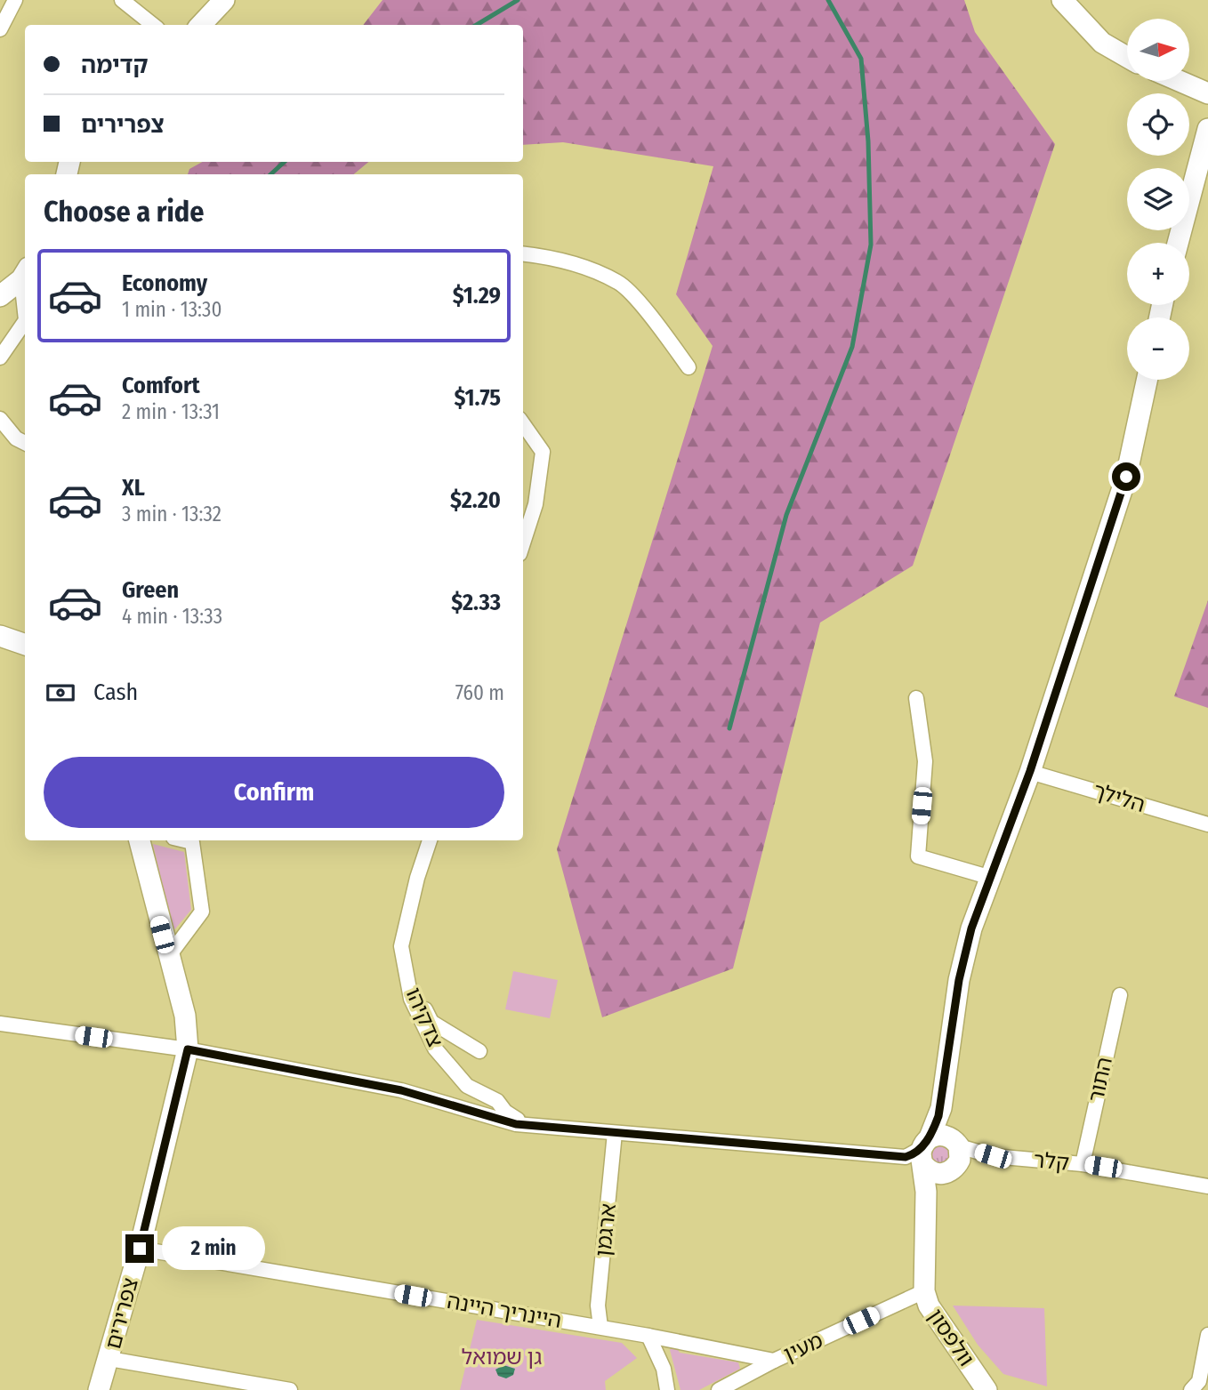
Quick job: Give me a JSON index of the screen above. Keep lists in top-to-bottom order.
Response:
{
  "streets": {
    "street": [
      "הלילך",
      "צדקיהו",
      "התור",
      "קלר",
      "ארגמן",
      "היינריך היינה",
      "צפרירים",
      "וולפסון",
      "מעין"
    ]
  },
  "crossings": [
    ["התור", "קלר"],
    ["קלר", "וולפסון"],
    ["ארגמן", "היינריך היינה"],
    ["היינריך היינה", "צפרירים"],
    ["היינריך היינה", "מעין"],
    ["וולפסון", "מעין"]
  ],
  "parks": ["גן שמואל"],
  "north": "right",
  "page": {
    "map_buttons": ["+", "−"],
    "banner": ["קדימה", "צפרירים"],
    "heading": "Choose a ride",
    "list": [
      {
        "name": "Economy",
        "note": "1 min · 13:30",
        "value": "$1.29"
      },
      {
        "name": "Comfort",
        "note": "2 min · 13:31",
        "value": "$1.75"
      },
      {
        "name": "XL",
        "note": "3 min · 13:32",
        "value": "$2.20"
      },
      {
        "name": "Green",
        "note": "4 min · 13:33",
        "value": "$2.33"
      }
    ],
    "pay": ["Cash", "760 m"],
    "buttons": "Confirm",
    "bubble": "2 min"
  }
}
